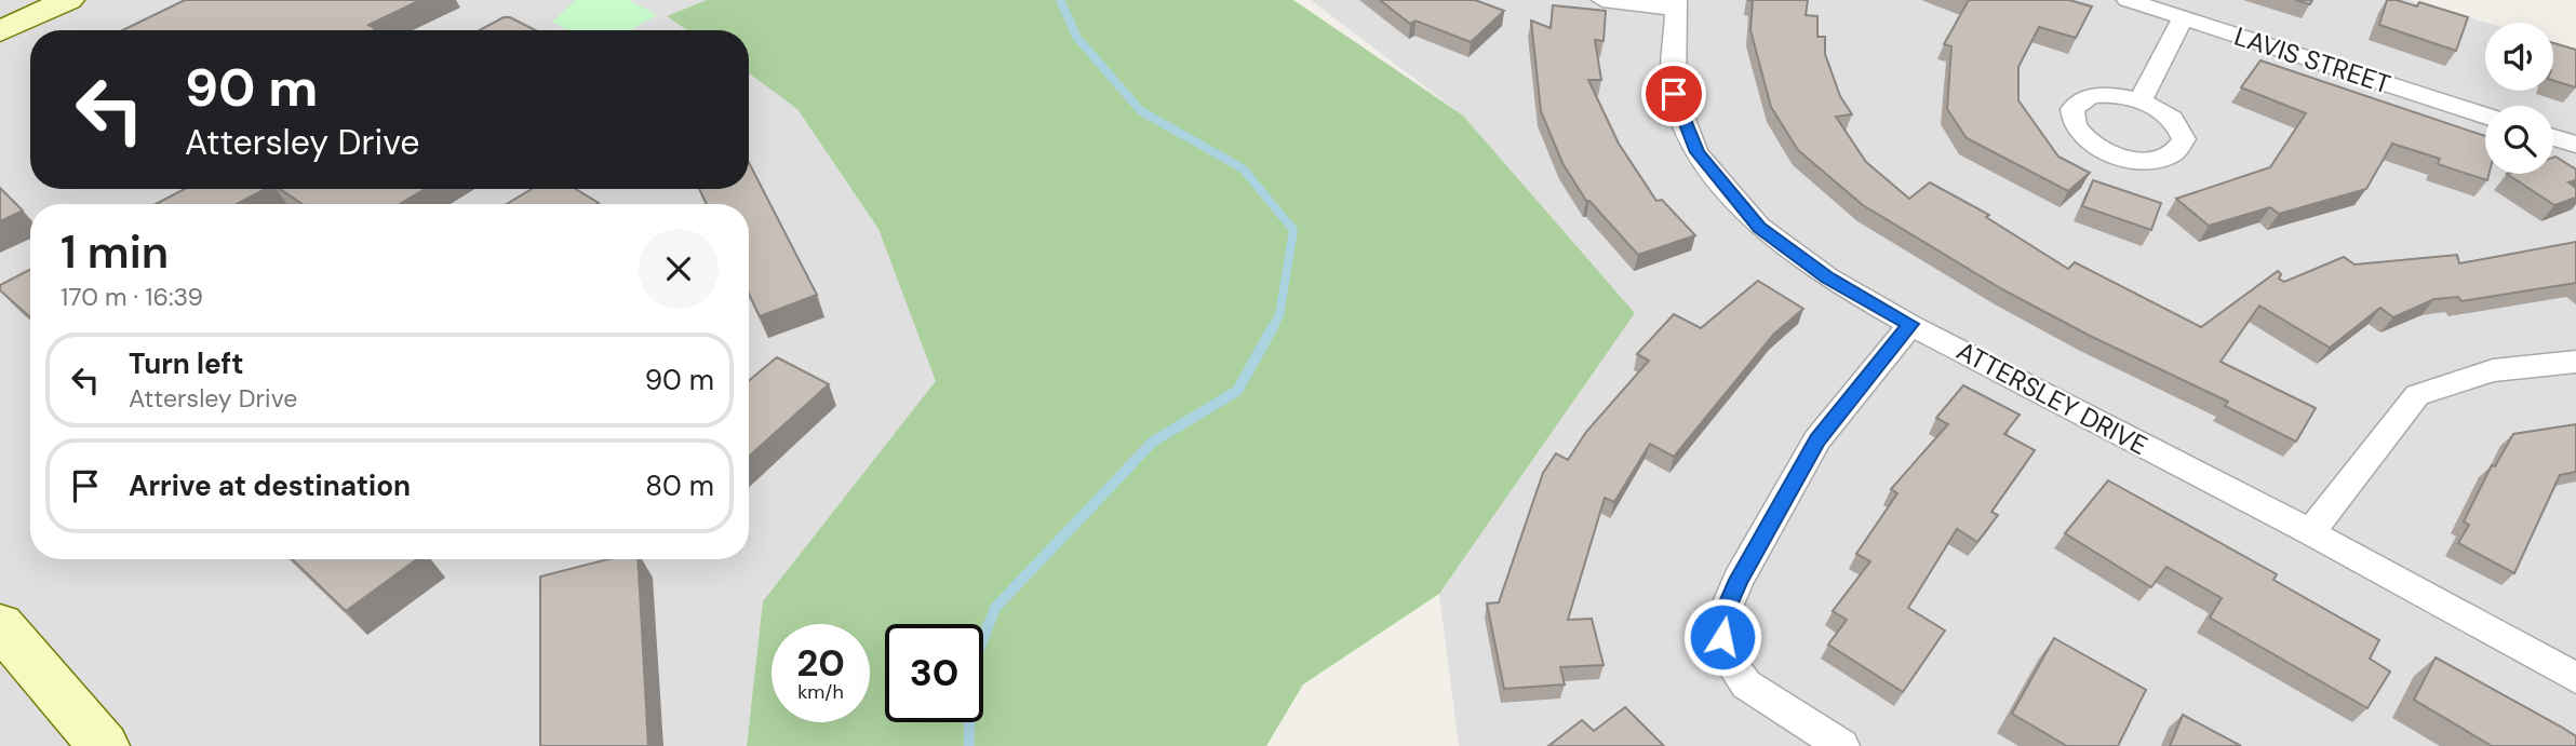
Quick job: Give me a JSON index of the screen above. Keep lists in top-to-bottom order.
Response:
{
  "streets": {
    "street": ["LAVIS STREET", "ATTERSLEY DRIVE"]
  },
  "page": {
    "turn": ["90 m", "Attersley Drive"],
    "heading": ["1 min", "170 m · 16:39"],
    "list": [
      {
        "name": "Turn left",
        "note": "Attersley Drive",
        "value": "90 m"
      },
      {
        "name": "Arrive at destination",
        "value": "80 m"
      }
    ],
    "speed": "20 km/h",
    "limit": "30"
  }
}
